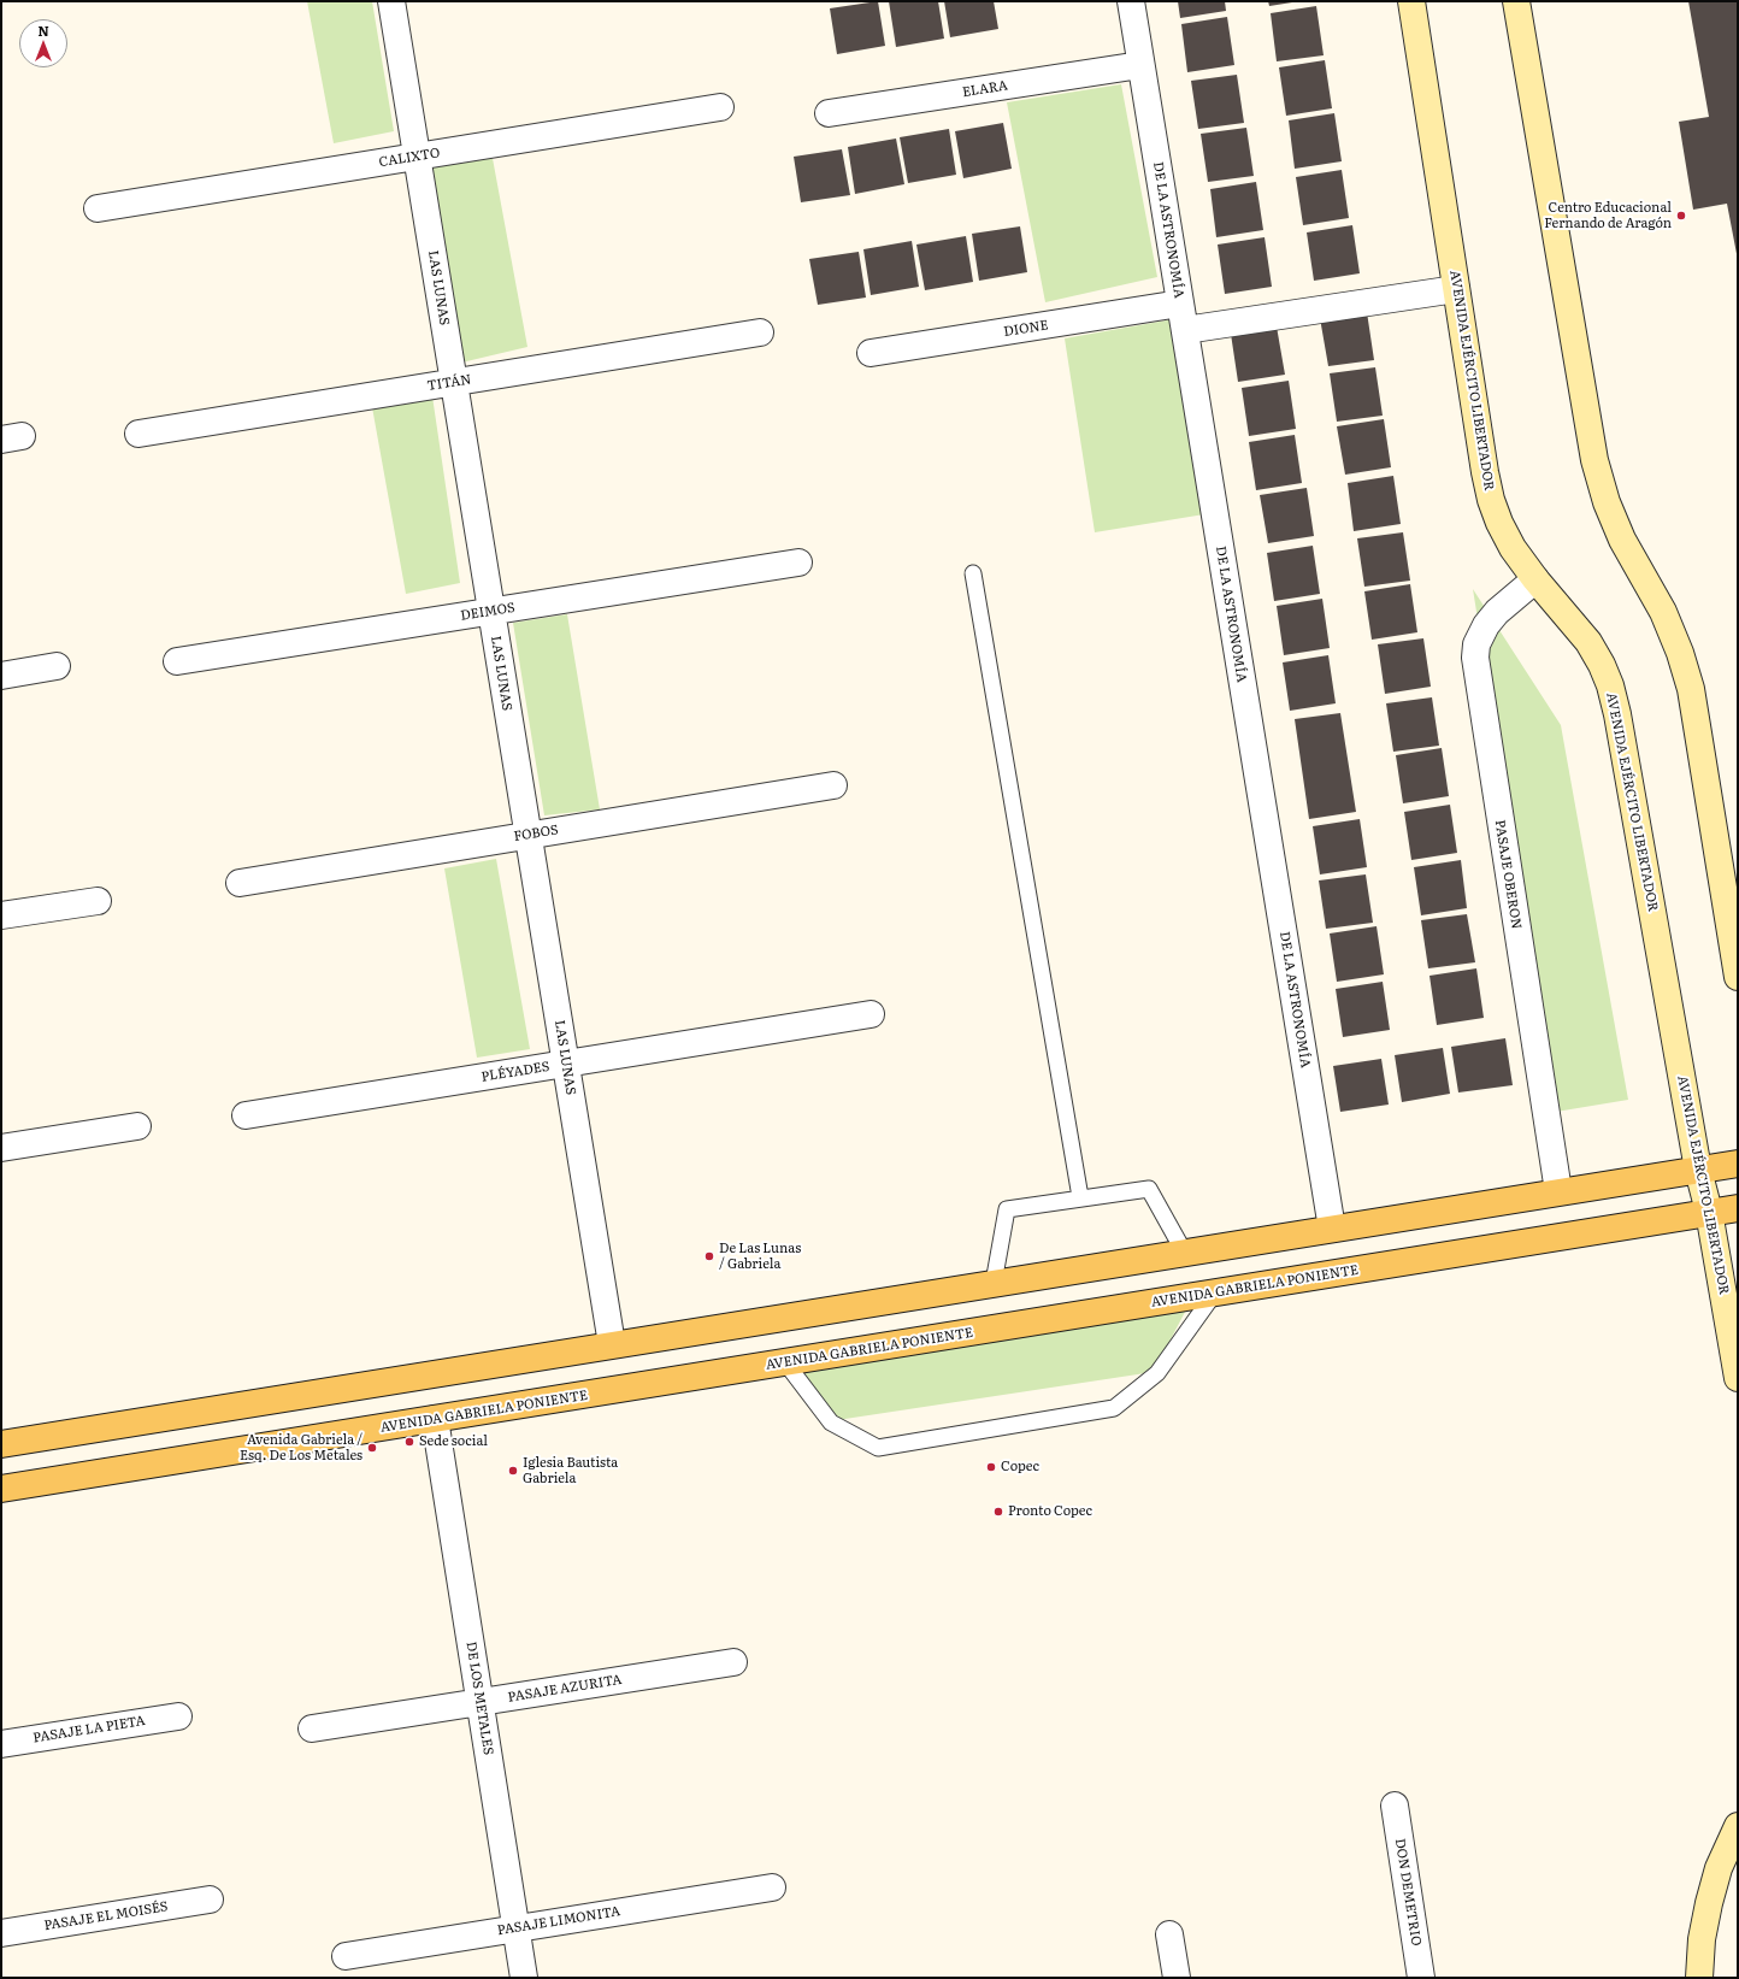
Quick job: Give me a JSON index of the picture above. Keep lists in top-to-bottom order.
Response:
{
  "streets": {
    "main road": ["AVENIDA EJÉRCITO LIBERTADOR", "AVENIDA GABRIELA PONIENTE"],
    "street": [
      "ELARA",
      "CALIXTO",
      "DE LA ASTRONOMÍA",
      "LAS LUNAS",
      "DIONE",
      "TITÁN",
      "DEIMOS",
      "FOBOS",
      "PASAJE OBERON",
      "PLÉYADES",
      "PASAJE AZURITA",
      "DE LOS METALES",
      "PASAJE LA PIETA",
      "DON DEMETRIO",
      "PASAJE EL MOISÉS",
      "PASAJE LIMONITA"
    ]
  },
  "crossings": [
    ["ELARA", "DE LA ASTRONOMÍA"],
    ["CALIXTO", "LAS LUNAS"],
    ["DE LA ASTRONOMÍA", "DIONE"],
    ["LAS LUNAS", "TITÁN"],
    ["LAS LUNAS", "DEIMOS"],
    ["LAS LUNAS", "FOBOS"],
    ["LAS LUNAS", "PLÉYADES"],
    ["AVENIDA EJÉRCITO LIBERTADOR", "PASAJE OBERON"],
    ["AVENIDA EJÉRCITO LIBERTADOR", "AVENIDA GABRIELA PONIENTE"],
    ["AVENIDA GABRIELA PONIENTE", "DE LOS METALES"],
    ["PASAJE AZURITA", "DE LOS METALES"],
    ["DE LOS METALES", "PASAJE LIMONITA"]
  ],
  "places": [
    "Centro Educacional Fernando de Aragón",
    "De Las Lunas / Gabriela",
    "Sede social",
    "Avenida Gabriela / Esq. De Los Metales",
    "Copec",
    "Iglesia Bautista Gabriela",
    "Pronto Copec"
  ],
  "north": "top"
}
